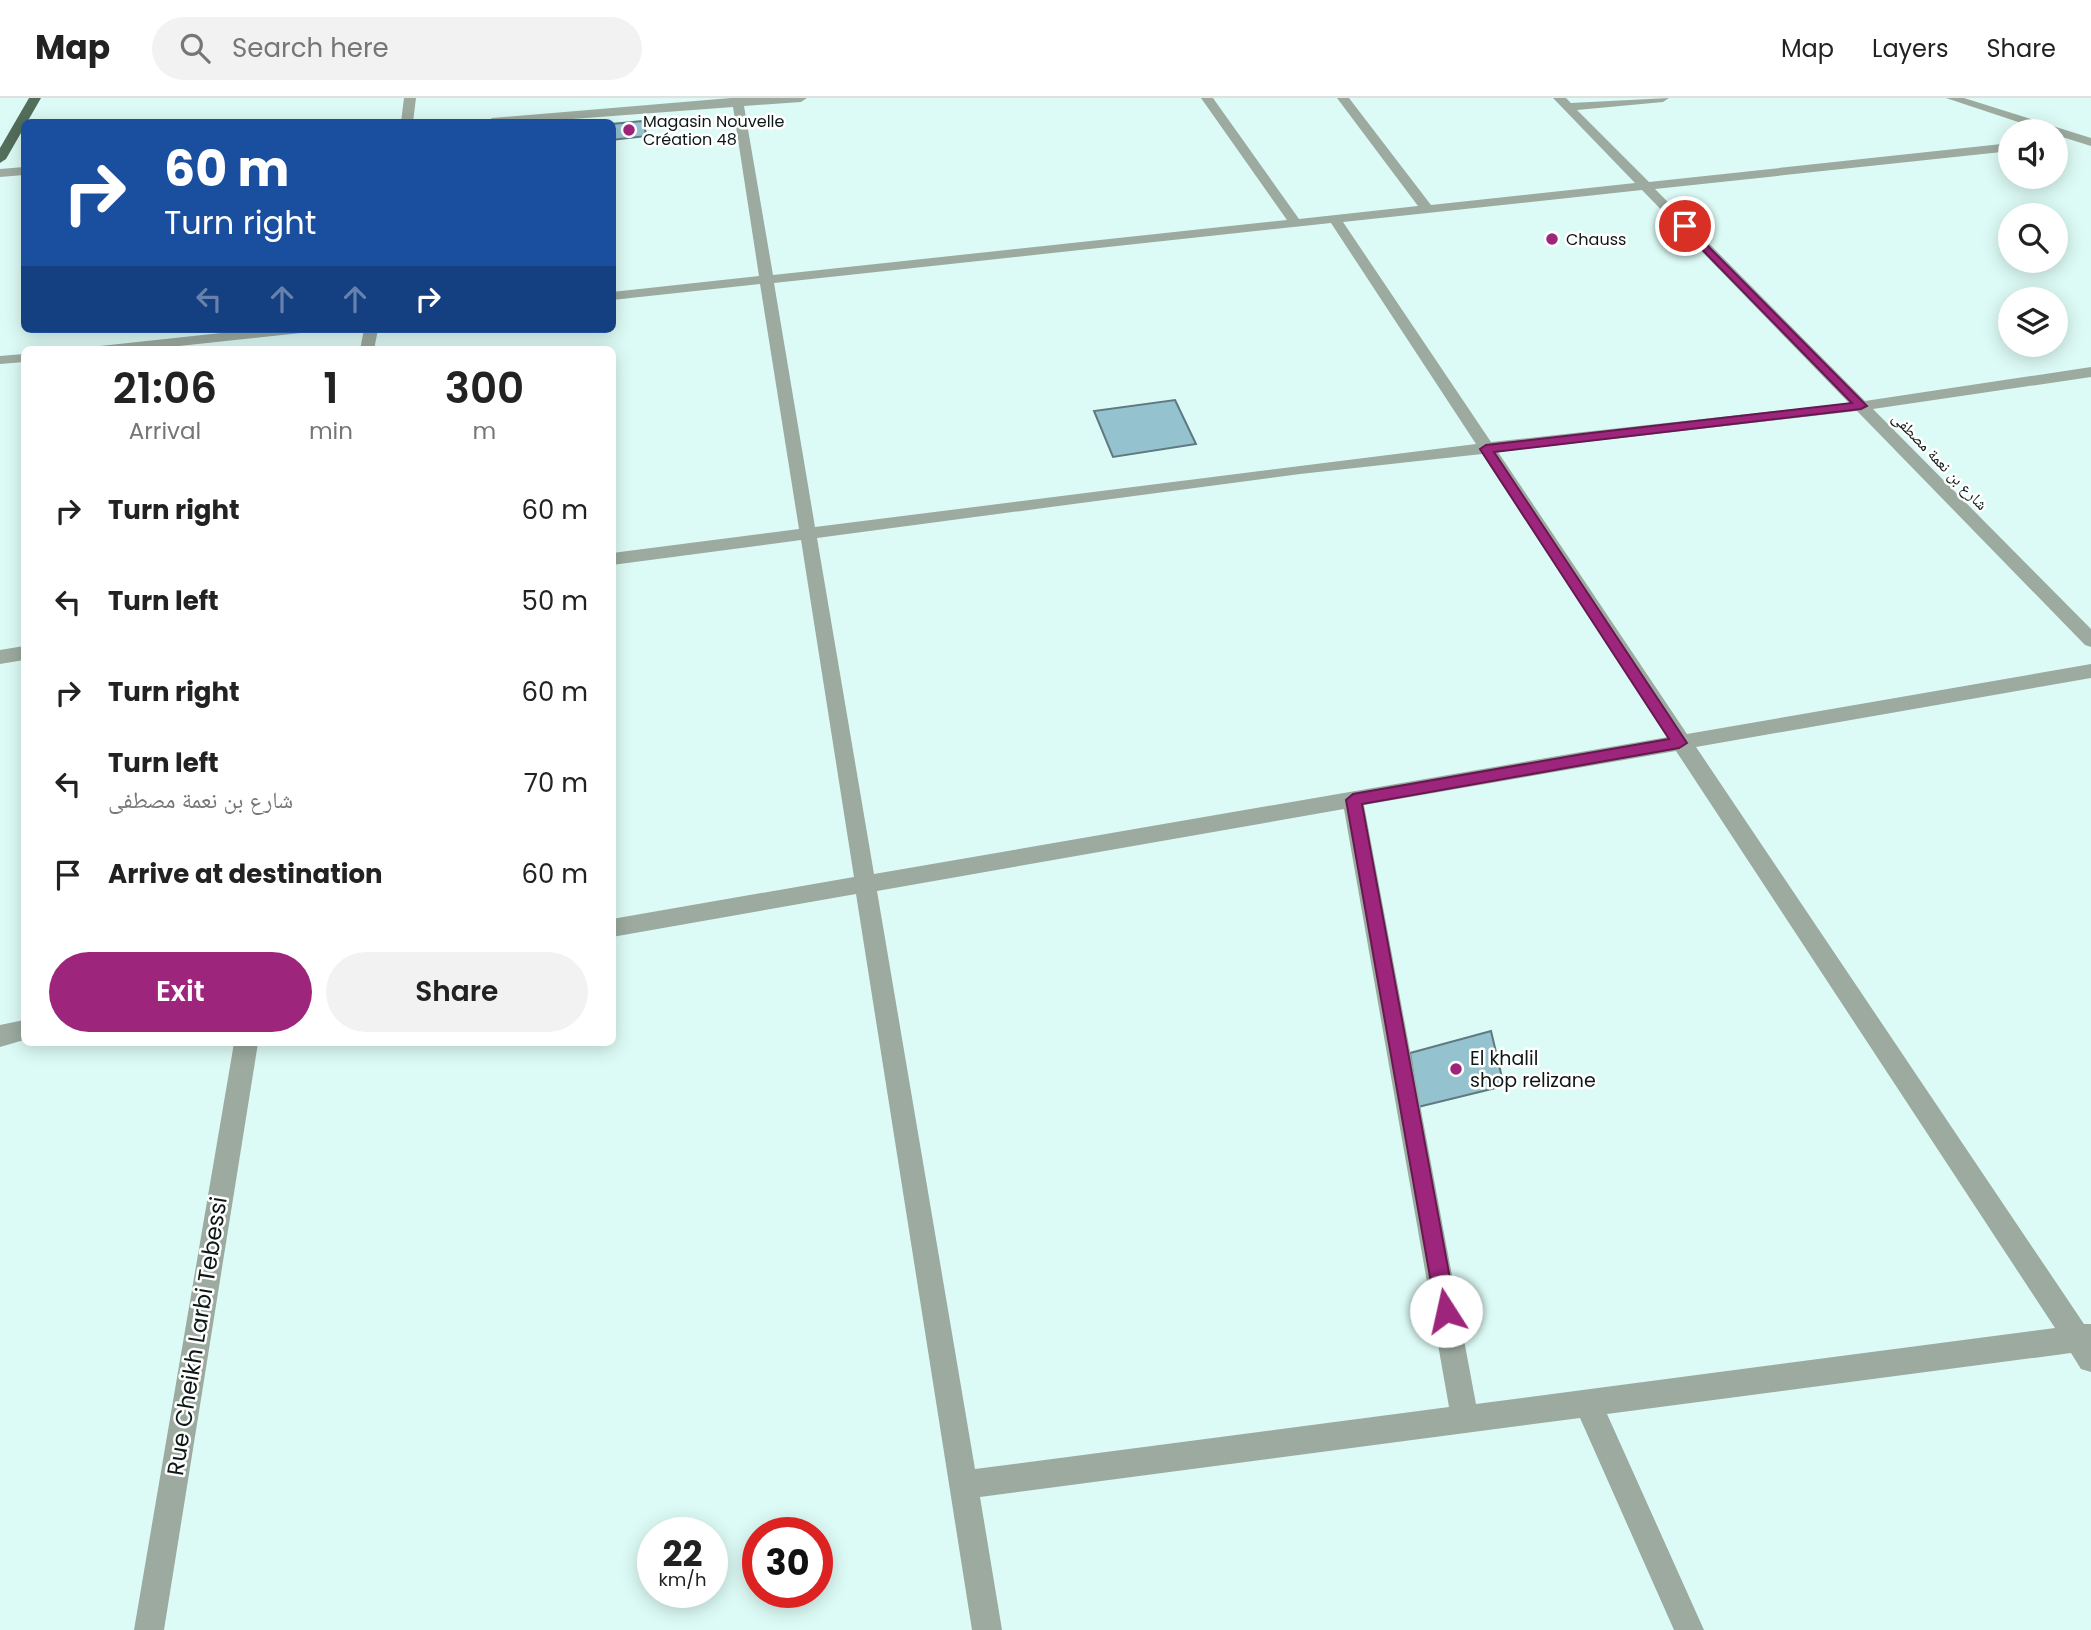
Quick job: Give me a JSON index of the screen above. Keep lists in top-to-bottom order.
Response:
{
  "streets": {
    "street": ["شارع بن نعمة مصطفى", "Rue Cheikh Larbi Tebessi"]
  },
  "places": ["Magasin Nouvelle Création 48", "Chauss", "El khalil shop relizane"],
  "page": {
    "header": "Map",
    "search": "Search here",
    "nav": ["Map", "Layers", "Share"],
    "turn": ["60 m", "Turn right"],
    "eta": [
      "21:06",
      "Arrival",
      "1",
      "min",
      "300",
      "m"
    ],
    "list": [
      {
        "name": "Turn right",
        "value": "60 m"
      },
      {
        "name": "Turn left",
        "value": "50 m"
      },
      {
        "name": "Turn right",
        "value": "60 m"
      },
      {
        "name": "Turn left",
        "note": "شارع بن نعمة مصطفى",
        "value": "70 m"
      },
      {
        "name": "Arrive at destination",
        "value": "60 m"
      }
    ],
    "buttons": ["Exit", "Share"],
    "speed": "22 km/h",
    "limit": "30"
  }
}
